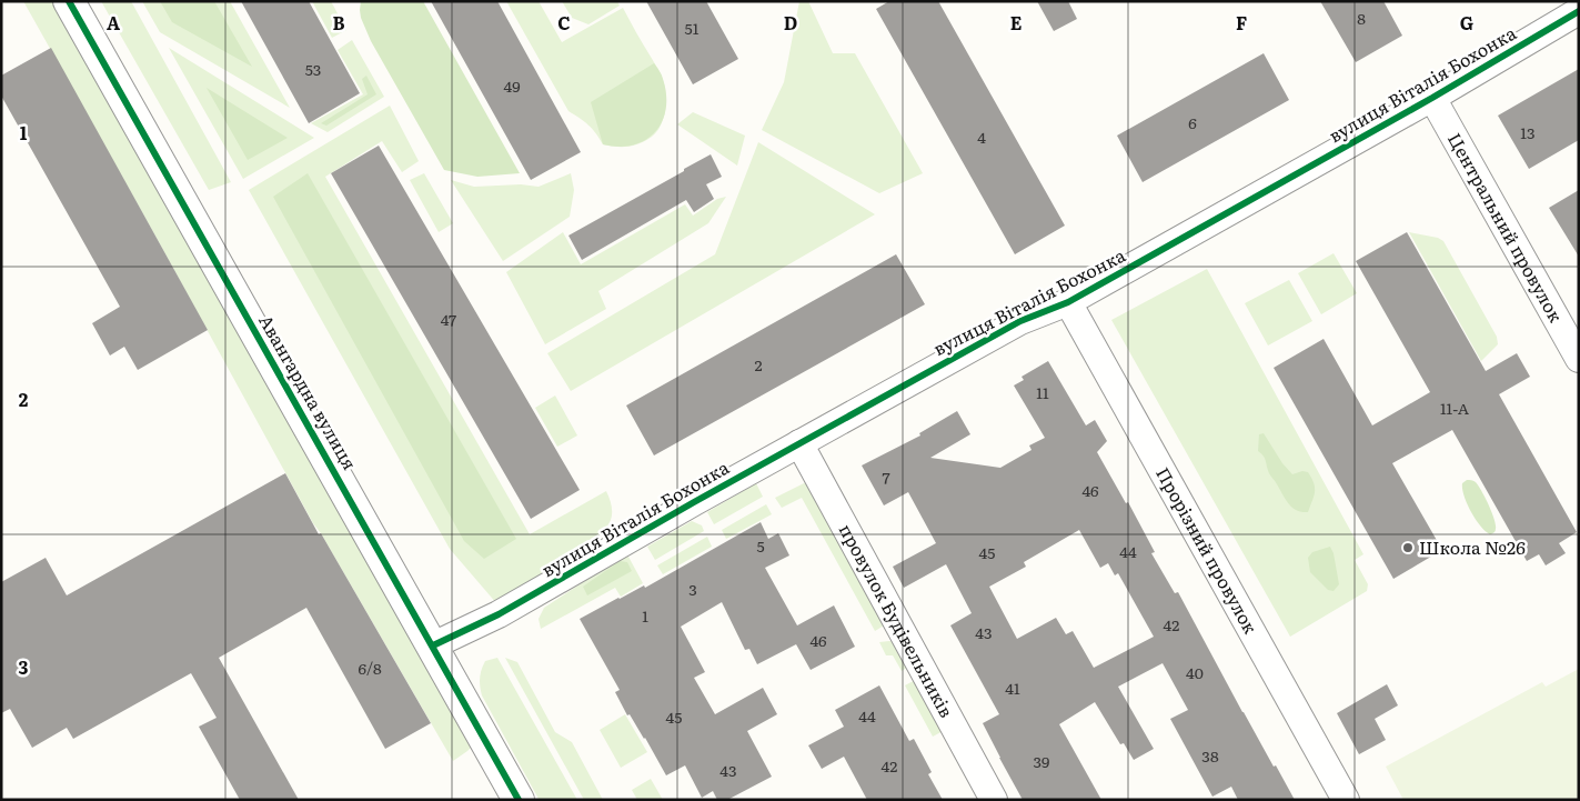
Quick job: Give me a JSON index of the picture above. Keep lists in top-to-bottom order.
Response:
{
  "streets": {
    "street": [
      "вулиця Віталія Бохонка",
      "Центральний провулок",
      "Авангардна вулиця",
      "Прорізний провулок",
      "провулок Будівельників"
    ]
  },
  "crossings": [
    ["вулиця Віталія Бохонка", "Центральний провулок"],
    ["вулиця Віталія Бохонка", "Авангардна вулиця"],
    ["вулиця Віталія Бохонка", "Прорізний провулок"],
    ["вулиця Віталія Бохонка", "провулок Будівельників"]
  ],
  "places": ["Школа №26"],
  "house_numbers": [
    "8",
    "51",
    "53",
    "49",
    "6",
    "13",
    "4",
    "47",
    "2",
    "11",
    "11-А",
    "7",
    "46",
    "5",
    "44",
    "45",
    "3",
    "1",
    "42",
    "43",
    "46",
    "6/8",
    "40",
    "41",
    "44",
    "45",
    "38",
    "39",
    "42",
    "43"
  ],
  "grid": {
    "columns": [
      "A",
      "B",
      "C",
      "D",
      "E",
      "F",
      "G"
    ],
    "rows": ["1", "2", "3"]
  }
}
